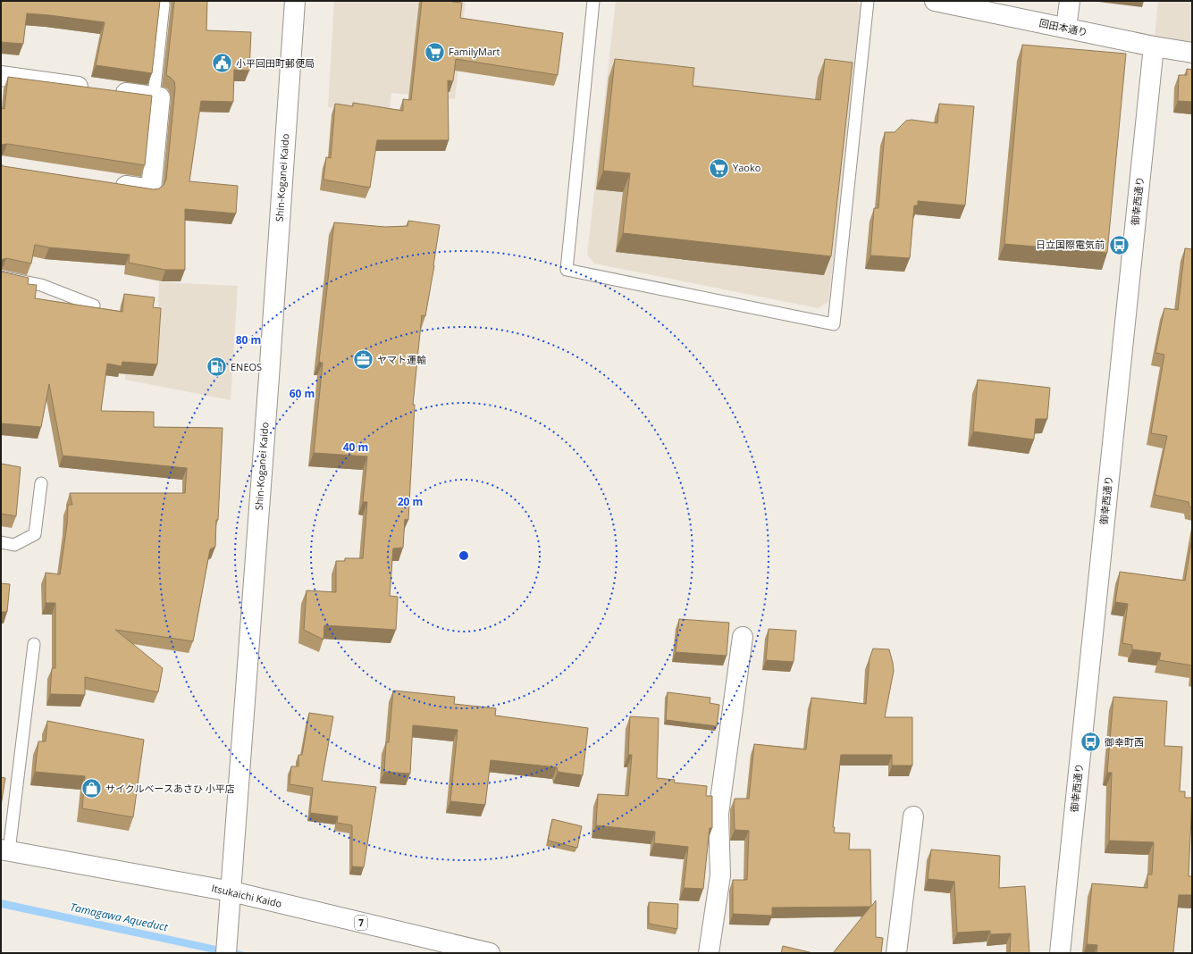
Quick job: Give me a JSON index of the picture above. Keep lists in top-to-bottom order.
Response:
{
  "streets": {
    "street": [
      "回田本通り",
      "Shin-Koganei Kaido",
      "御幸西通り",
      "Itsukaichi Kaido",
      "7"
    ]
  },
  "crossings": [
    ["回田本通り", "御幸西通り"],
    ["Shin-Koganei Kaido", "Itsukaichi Kaido"]
  ],
  "water": ["Tamagawa Aqueduct"],
  "places": {
    "supermarket": ["FamilyMart", "Yaoko"],
    "public building": ["小平回田町郵便局"],
    "bus stop": ["日立国際電気前", "御幸町西"],
    "office": ["ヤマト運輸"],
    "fuel station": ["ENEOS"],
    "shop": ["サイクルベースあさひ 小平店"]
  },
  "rings": [
    "80 m",
    "60 m",
    "40 m",
    "20 m"
  ]
}
